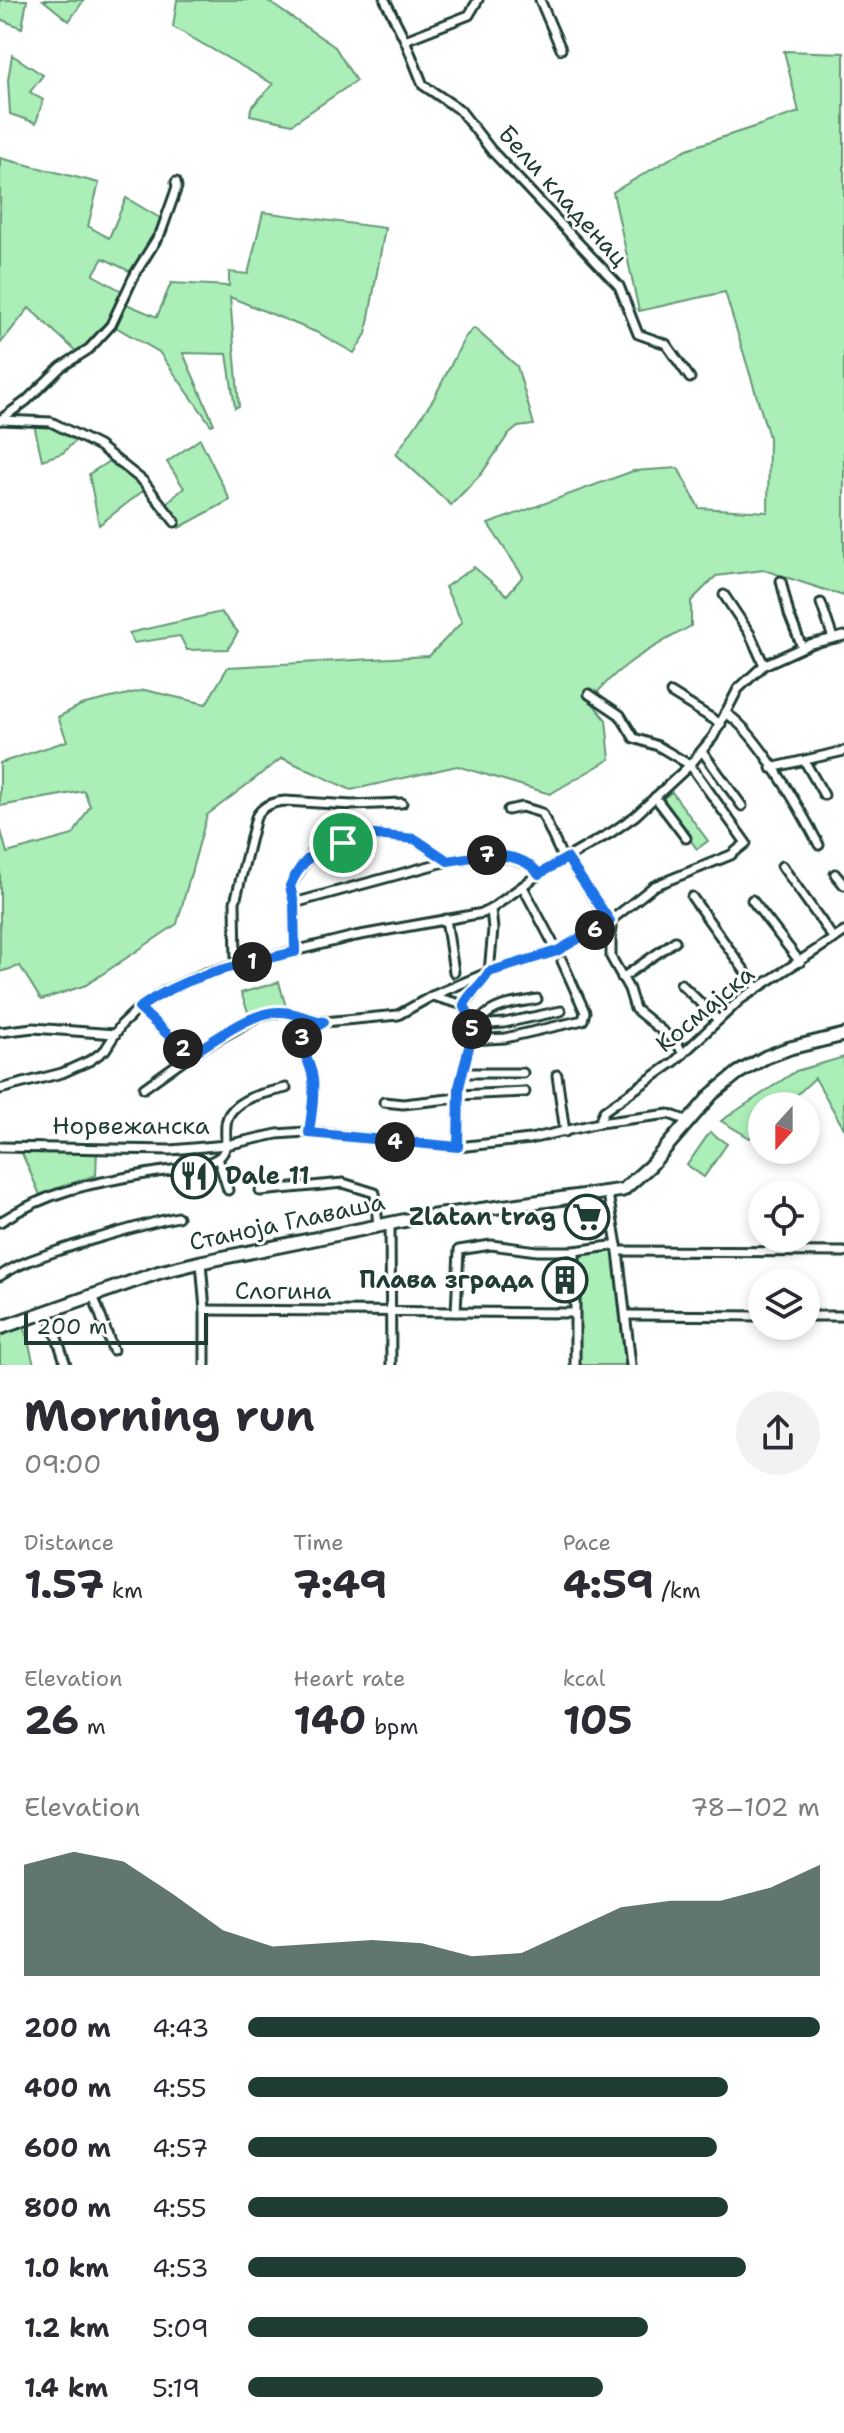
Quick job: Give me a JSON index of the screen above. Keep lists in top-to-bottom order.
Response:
{
  "streets": {
    "main road": ["Станоја Главаша"],
    "street": [
      "Бели кладенац",
      "Космајска",
      "Норвежанска",
      "Слогина"
    ]
  },
  "crossings": [
    ["Космајска", "Норвежанска"],
    ["Норвежанска", "Станоја Главаша"]
  ],
  "places": {
    "restaurant": ["Dale 11"],
    "supermarket": ["Zlatan trag"],
    "building": ["Плава зграда"]
  },
  "scale_bar": "200 m",
  "north": "bottom",
  "page": {
    "pins": [
      "7",
      "6",
      "1",
      "5",
      "3",
      "2",
      "4"
    ],
    "scale": "200 m",
    "heading": ["Morning run", "09:00"],
    "stats": [
      ["Distance", "1.57 km"],
      ["Time", "7:49"],
      ["Pace", "4:59 /km"],
      ["Elevation", "26 m"],
      ["Heart rate", "140 bpm"],
      ["kcal", "105"]
    ],
    "chart": ["Elevation", "78–102 m"],
    "list": [
      {
        "name": "200 m",
        "note": "4:43"
      },
      {
        "name": "400 m",
        "note": "4:55"
      },
      {
        "name": "600 m",
        "note": "4:57"
      },
      {
        "name": "800 m",
        "note": "4:55"
      },
      {
        "name": "1.0 km",
        "note": "4:53"
      },
      {
        "name": "1.2 km",
        "note": "5:09"
      },
      {
        "name": "1.4 km",
        "note": "5:19"
      }
    ]
  }
}
